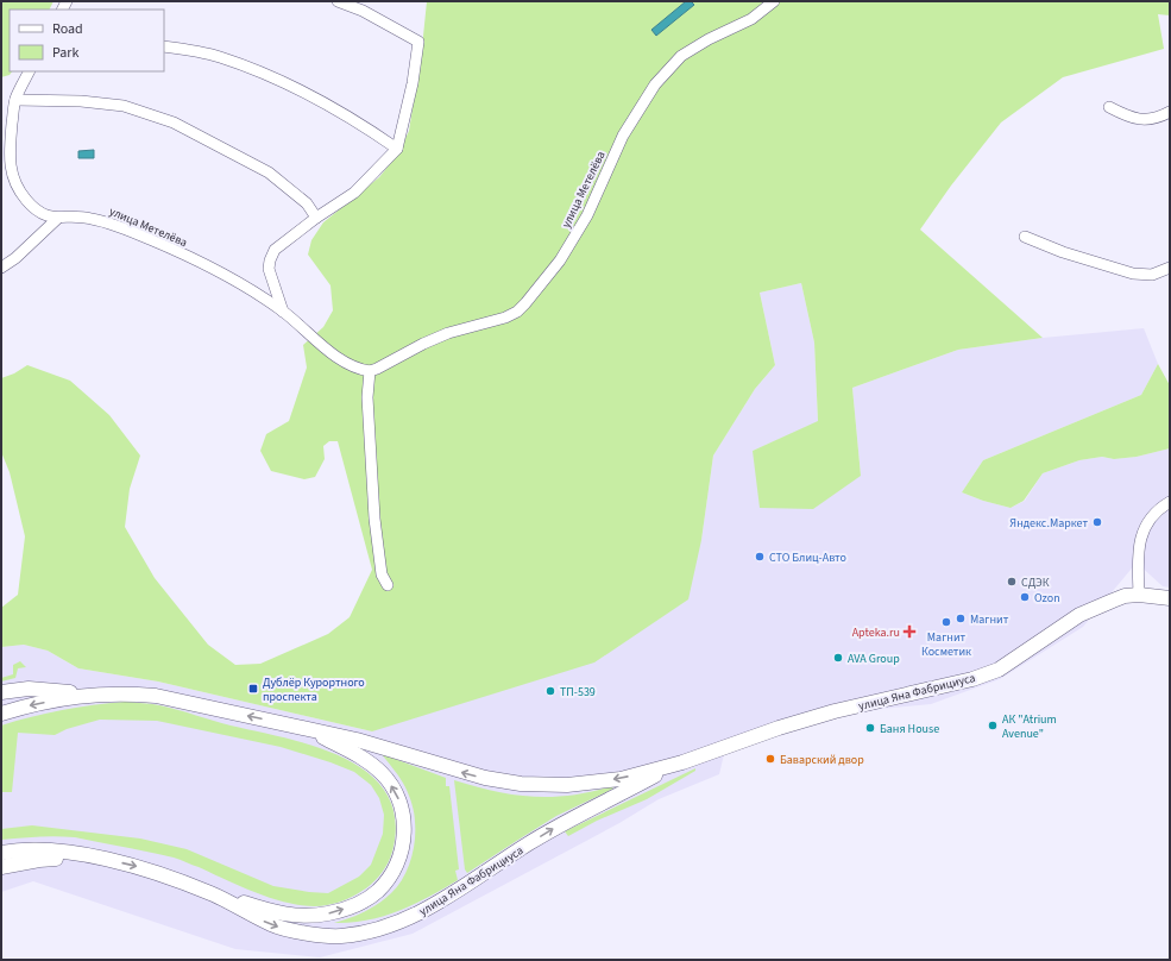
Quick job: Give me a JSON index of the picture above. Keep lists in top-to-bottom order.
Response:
{
  "streets": {
    "main road": ["улица Яна Фабрициуса"],
    "street": ["улица Метелёва"]
  },
  "places": {
    "other": [
      "Яндекс.Маркет",
      "СТО Блиц-Авто",
      "СДЭК",
      "Ozon",
      "Магнит",
      "Магнит Косметик",
      "AVA Group",
      "ТП-539",
      "АК \"Atrium Avenue\"",
      "Баня House",
      "Баварский двор"
    ],
    "health": ["Apteka.ru"],
    "transit": ["Дублёр Курортного проспекта"]
  },
  "legend": ["Road", "Park"]
}
